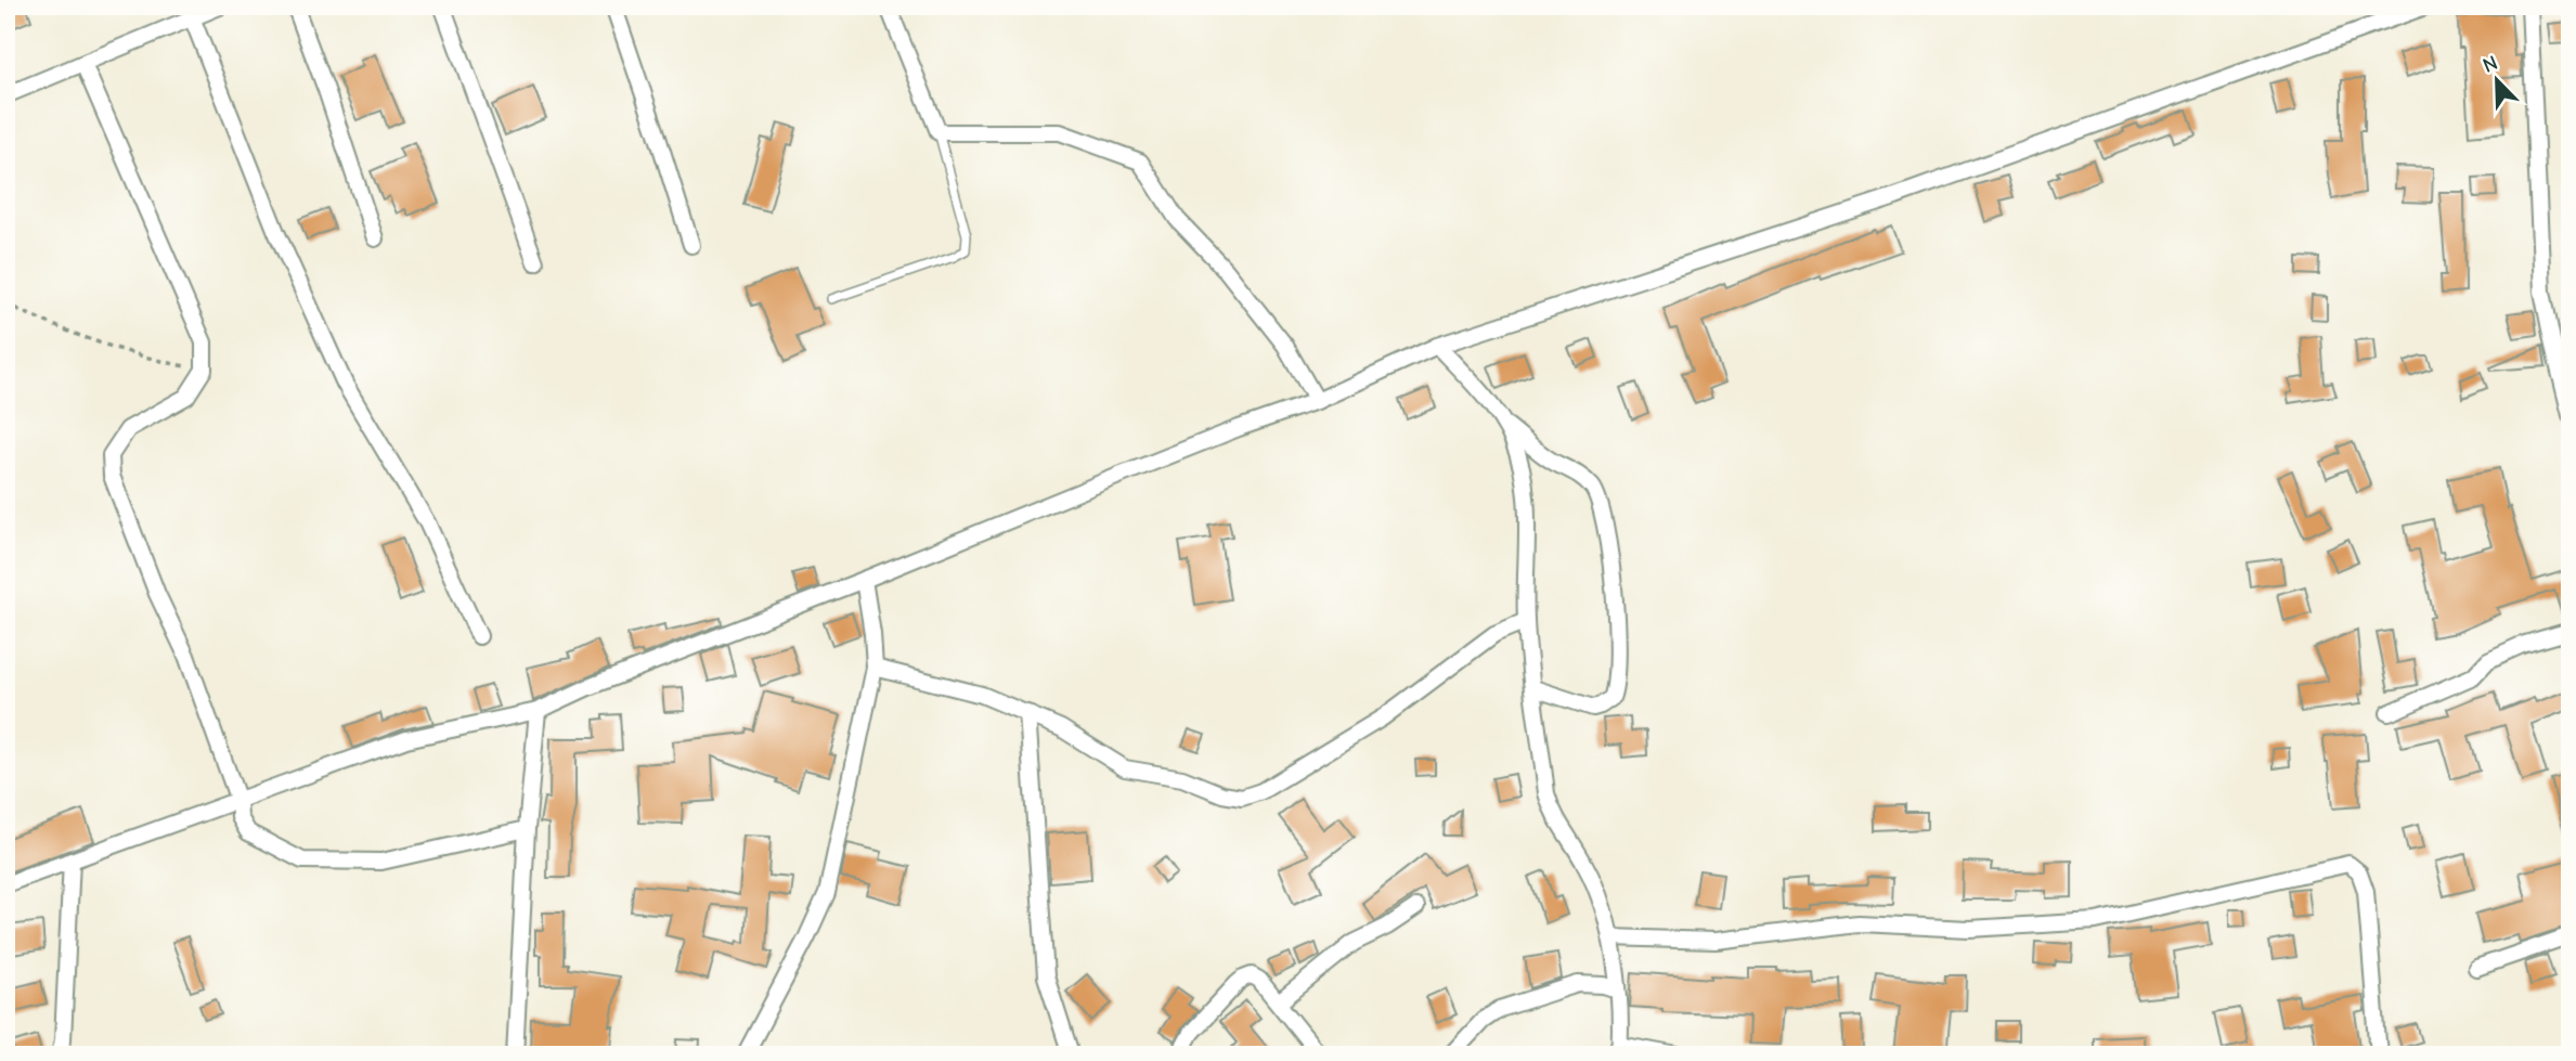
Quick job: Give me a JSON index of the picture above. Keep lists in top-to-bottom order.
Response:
{
  "north": "top left"
}
